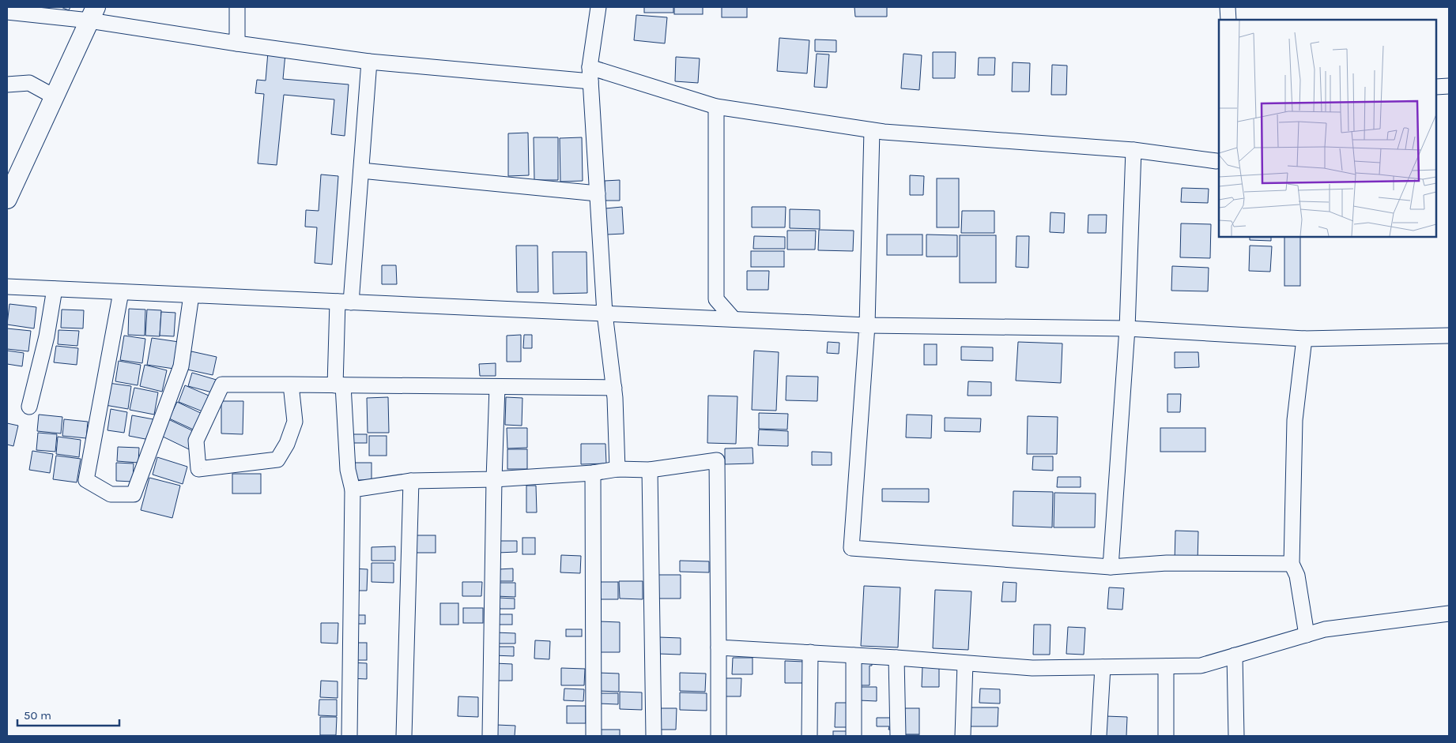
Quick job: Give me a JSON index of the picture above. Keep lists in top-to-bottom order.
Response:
{
  "scale_bar": "50 m"
}
